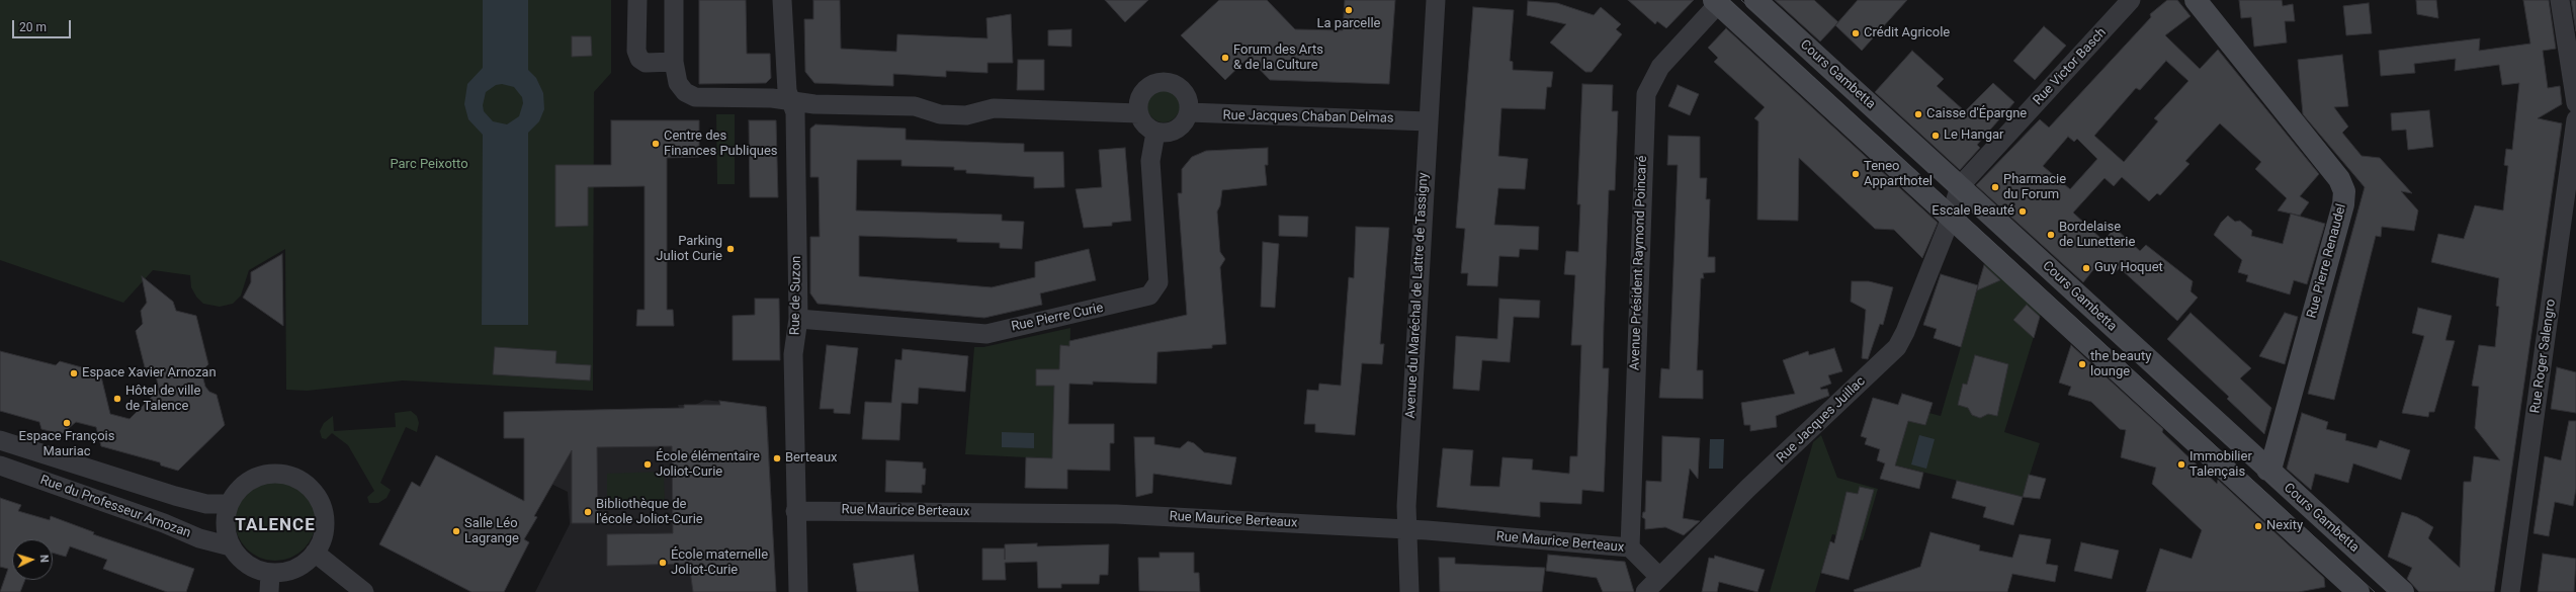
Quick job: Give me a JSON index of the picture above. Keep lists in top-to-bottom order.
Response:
{
  "streets": {
    "main road": ["Cours Gambetta", "Rue Pierre Renaudel"],
    "street": [
      "Rue Victor Basch",
      "Rue Jacques Chaban Delmas",
      "Avenue Président Raymond Poincaré",
      "Rue de Suzon",
      "Avenue du Maréchal de Lattre de Tassigny",
      "Rue Pierre Curie",
      "Rue Roger Salengro",
      "Rue Jacques Juillac",
      "Rue du Professeur Arnozan",
      "Rue Maurice Berteaux"
    ]
  },
  "crossings": [
    ["Rue Victor Basch", "Cours Gambetta"],
    ["Rue Victor Basch", "Rue Jacques Juillac"],
    ["Cours Gambetta", "Rue Pierre Renaudel"],
    ["Cours Gambetta", "Rue Jacques Juillac"],
    ["Rue Jacques Chaban Delmas", "Avenue du Maréchal de Lattre de Tassigny"],
    ["Rue Jacques Chaban Delmas", "Rue Pierre Curie"],
    ["Avenue Président Raymond Poincaré", "Rue Maurice Berteaux"],
    ["Rue de Suzon", "Rue Pierre Curie"],
    ["Rue de Suzon", "Rue Maurice Berteaux"],
    ["Avenue du Maréchal de Lattre de Tassigny", "Rue Maurice Berteaux"],
    ["Rue Jacques Juillac", "Rue Maurice Berteaux"]
  ],
  "districts": ["TALENCE"],
  "parks": ["Parc Peixotto"],
  "places": [
    "La parcelle",
    "Crédit Agricole",
    "Forum des Arts & de la Culture",
    "Caisse d'Épargne",
    "Le Hangar",
    "Centre des Finances Publiques",
    "Teneo Apparthotel",
    "Pharmacie du Forum",
    "Escale Beauté",
    "Bordelaise de Lunetterie",
    "Parking Juliot Curie",
    "Guy Hoquet",
    "the beauty lounge",
    "Espace Xavier Arnozan",
    "Hôtel de ville de Talence",
    "Espace François Mauriac",
    "Berteaux",
    "École élémentaire Joliot-Curie",
    "Immobilier Talençais",
    "Bibliothèque de l'école Joliot-Curie",
    "Nexity",
    "Salle Léo Lagrange",
    "École maternelle Joliot-Curie"
  ],
  "scale_bar": "20 m",
  "north": "right"
}
